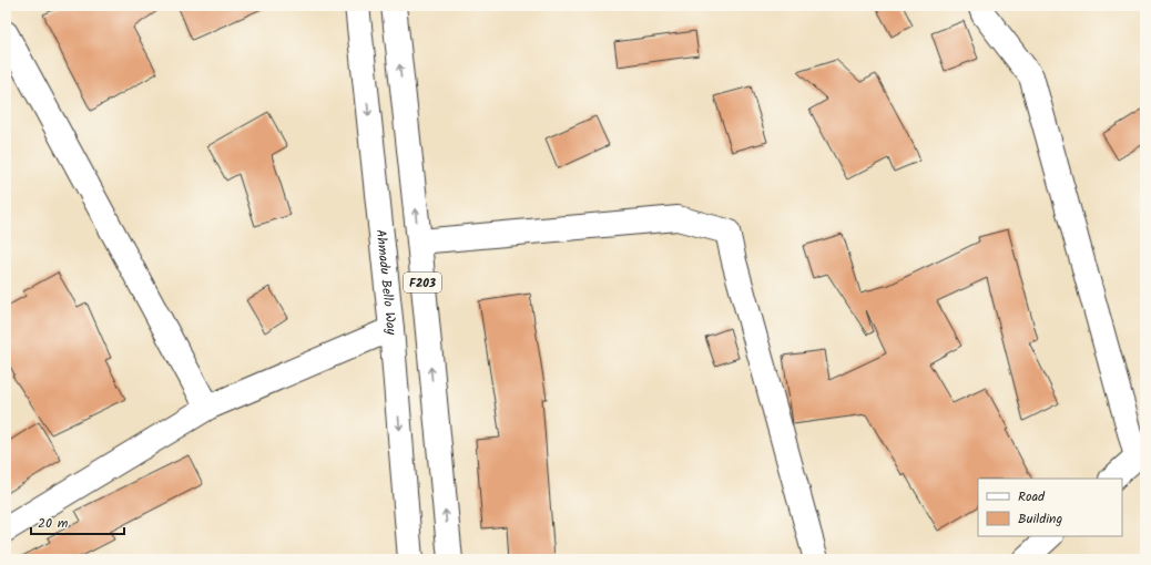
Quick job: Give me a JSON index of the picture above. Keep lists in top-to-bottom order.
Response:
{
  "streets": {
    "street": ["Ahmadu Bello Way", "F203"]
  },
  "legend": ["Road", "Building"],
  "scale_bar": "20 m"
}
